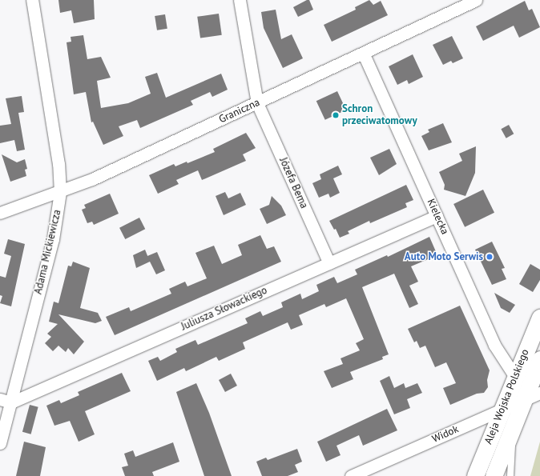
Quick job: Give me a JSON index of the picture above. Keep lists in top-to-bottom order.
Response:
{
  "streets": {
    "main road": ["Aleja Wojska Polskiego"],
    "street": [
      "Graniczna",
      "Józefa Bema",
      "Kielecka",
      "Adama Mickiewicza",
      "Juliusza Słowackiego",
      "Widok"
    ]
  },
  "crossings": [
    ["Graniczna", "Józefa Bema"],
    ["Graniczna", "Kielecka"],
    ["Graniczna", "Adama Mickiewicza"],
    ["Józefa Bema", "Juliusza Słowackiego"],
    ["Kielecka", "Juliusza Słowackiego"],
    ["Kielecka", "Aleja Wojska Polskiego"],
    ["Adama Mickiewicza", "Juliusza Słowackiego"],
    ["Aleja Wojska Polskiego", "Widok"]
  ],
  "places": ["Schron przeciwatomowy", "Auto Moto Serwis"]
}
